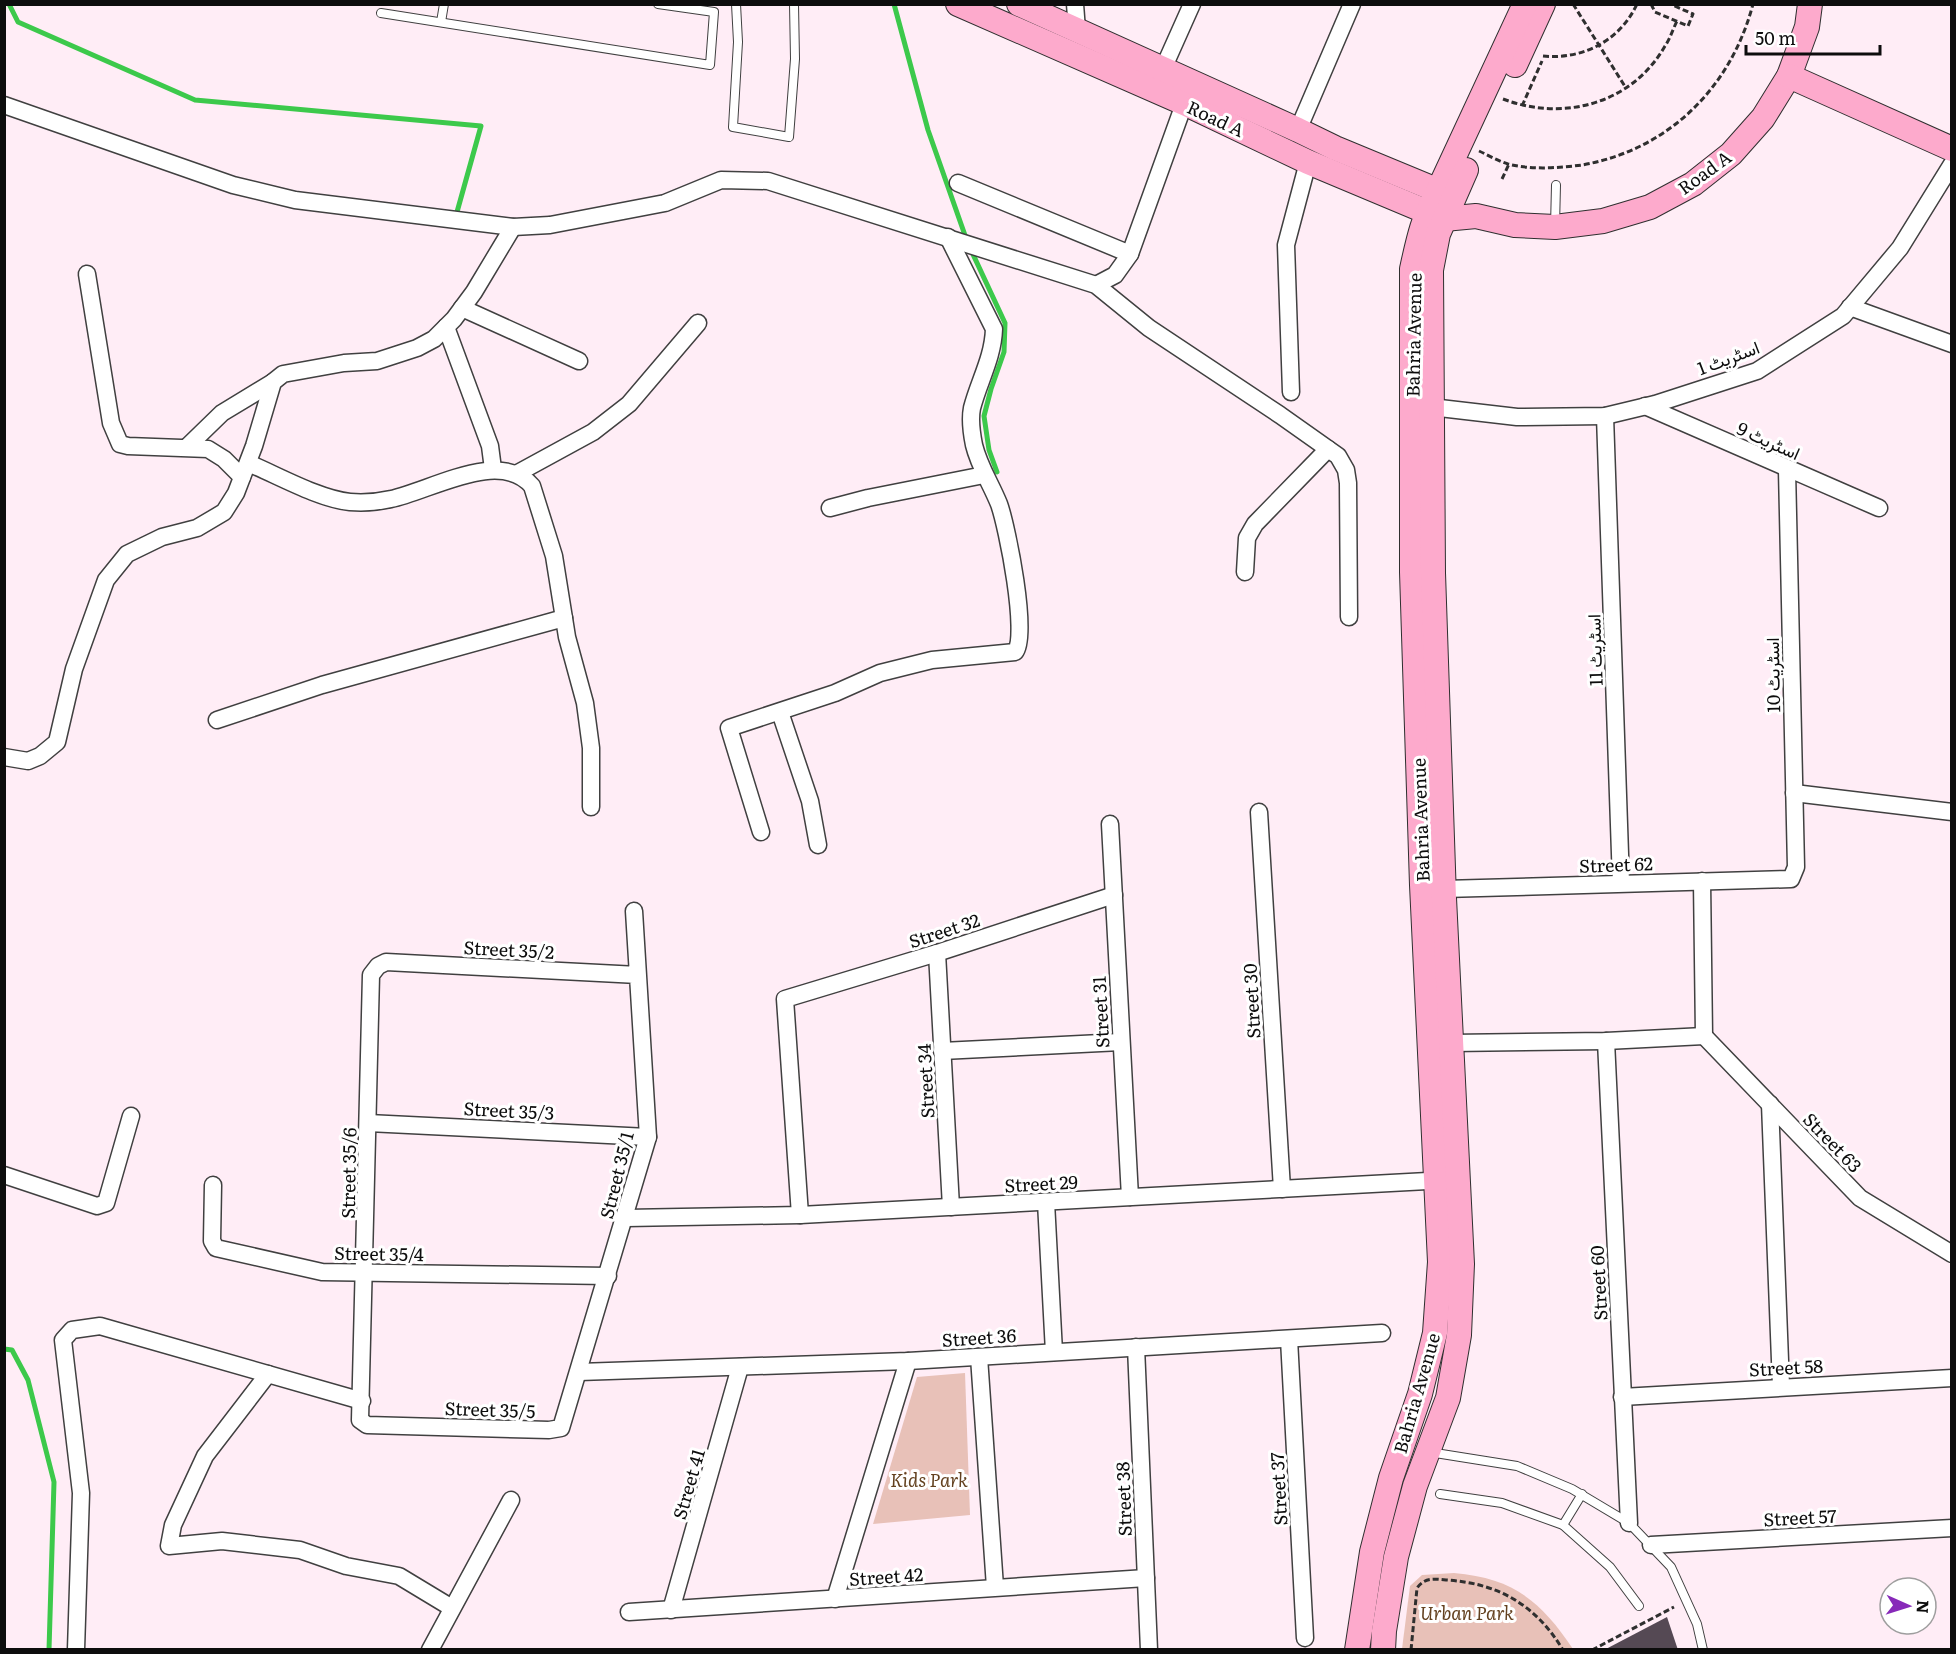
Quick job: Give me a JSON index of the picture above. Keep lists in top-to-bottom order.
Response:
{
  "streets": {
    "street": [
      "Road A",
      "Bahria Avenue",
      "اسٹریٹ 1",
      "اسٹریٹ 9",
      "اسٹریٹ 11",
      "اسٹریٹ 10",
      "Street 62",
      "Street 32",
      "Street 35/2",
      "Street 30",
      "Street 31",
      "Street 34",
      "Street 35/3",
      "Street 63",
      "Street 35/6",
      "Street 35/1",
      "Street 29",
      "Street 35/4",
      "Street 60",
      "Street 36",
      "Street 58",
      "Street 35/5",
      "Street 41",
      "Street 37",
      "Street 38",
      "Street 57",
      "Street 42"
    ]
  },
  "crossings": [
    ["Road A", "Bahria Avenue"],
    ["Bahria Avenue", "اسٹریٹ 1"],
    ["Bahria Avenue", "Street 62"],
    ["Bahria Avenue", "Street 29"],
    ["اسٹریٹ 1", "اسٹریٹ 9"],
    ["اسٹریٹ 1", "اسٹریٹ 11"],
    ["اسٹریٹ 9", "اسٹریٹ 10"],
    ["اسٹریٹ 11", "Street 62"],
    ["اسٹریٹ 10", "Street 62"],
    ["Street 32", "Street 31"],
    ["Street 32", "Street 34"],
    ["Street 32", "Street 29"],
    ["Street 35/2", "Street 35/6"],
    ["Street 35/2", "Street 35/1"],
    ["Street 30", "Street 29"],
    ["Street 31", "Street 29"],
    ["Street 34", "Street 29"],
    ["Street 35/3", "Street 35/6"],
    ["Street 35/3", "Street 35/1"],
    ["Street 35/6", "Street 35/4"],
    ["Street 35/6", "Street 35/5"],
    ["Street 35/1", "Street 29"],
    ["Street 35/1", "Street 35/4"],
    ["Street 35/1", "Street 36"],
    ["Street 35/1", "Street 35/5"],
    ["Street 60", "Street 58"],
    ["Street 36", "Street 35/5"],
    ["Street 36", "Street 41"],
    ["Street 36", "Street 37"],
    ["Street 36", "Street 38"],
    ["Street 41", "Street 42"],
    ["Street 38", "Street 42"]
  ],
  "parks": ["Kids Park", "Urban Park"],
  "scale_bar": "50 m",
  "north": "right"
}
